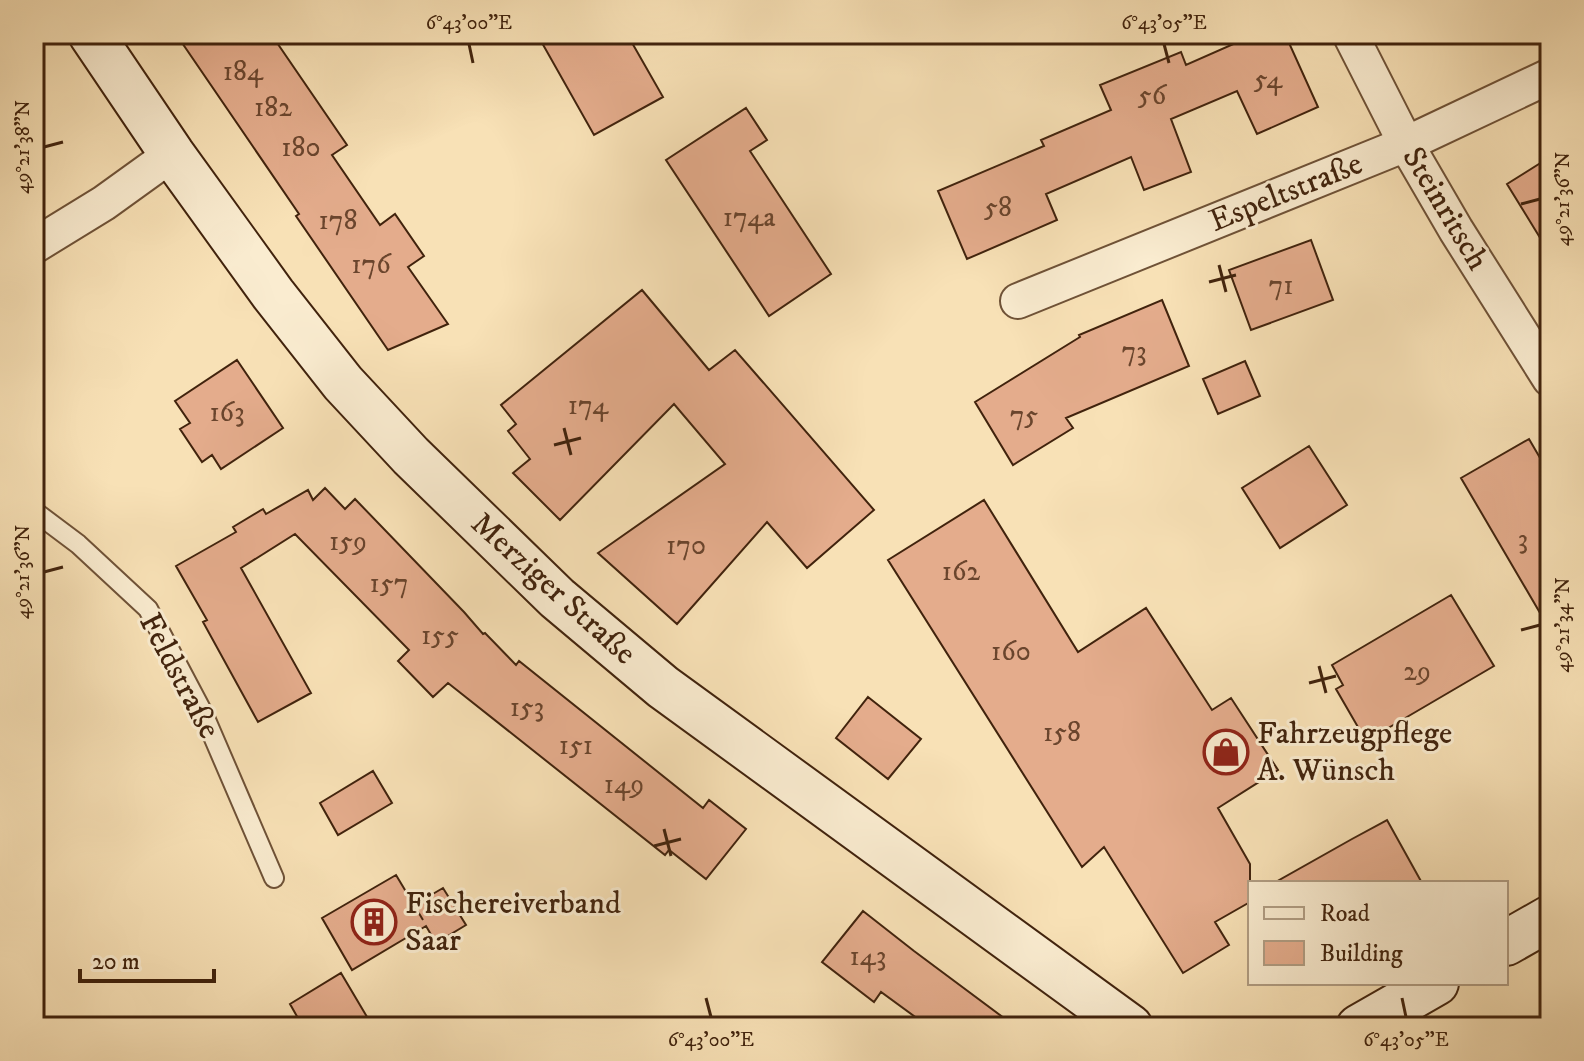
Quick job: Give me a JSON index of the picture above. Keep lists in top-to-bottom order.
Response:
{
  "streets": {
    "main road": ["Merziger Straße"],
    "street": ["Espeltstraße", "Steinritsch"],
    "lane": ["Feldstraße"]
  },
  "crossings": [
    ["Espeltstraße", "Steinritsch"]
  ],
  "places": {
    "shop": ["Fahrzeugpflege A. Wünsch"],
    "building": ["Fischereiverband Saar"]
  },
  "house_numbers": [
    "184",
    "54",
    "56",
    "182",
    "180",
    "58",
    "174a",
    "178",
    "176",
    "71",
    "73",
    "174",
    "163",
    "75",
    "3",
    "159",
    "170",
    "162",
    "157",
    "155",
    "160",
    "29",
    "153",
    "158",
    "151",
    "149",
    "143"
  ],
  "legend": ["Road", "Building"],
  "scale_bar": "20 m",
  "coordinates": [
    "6°43'00\"E",
    "6°43'05\"E",
    "49°21'38\"N",
    "49°21'36\"N",
    "49°21'34\"N"
  ]
}
